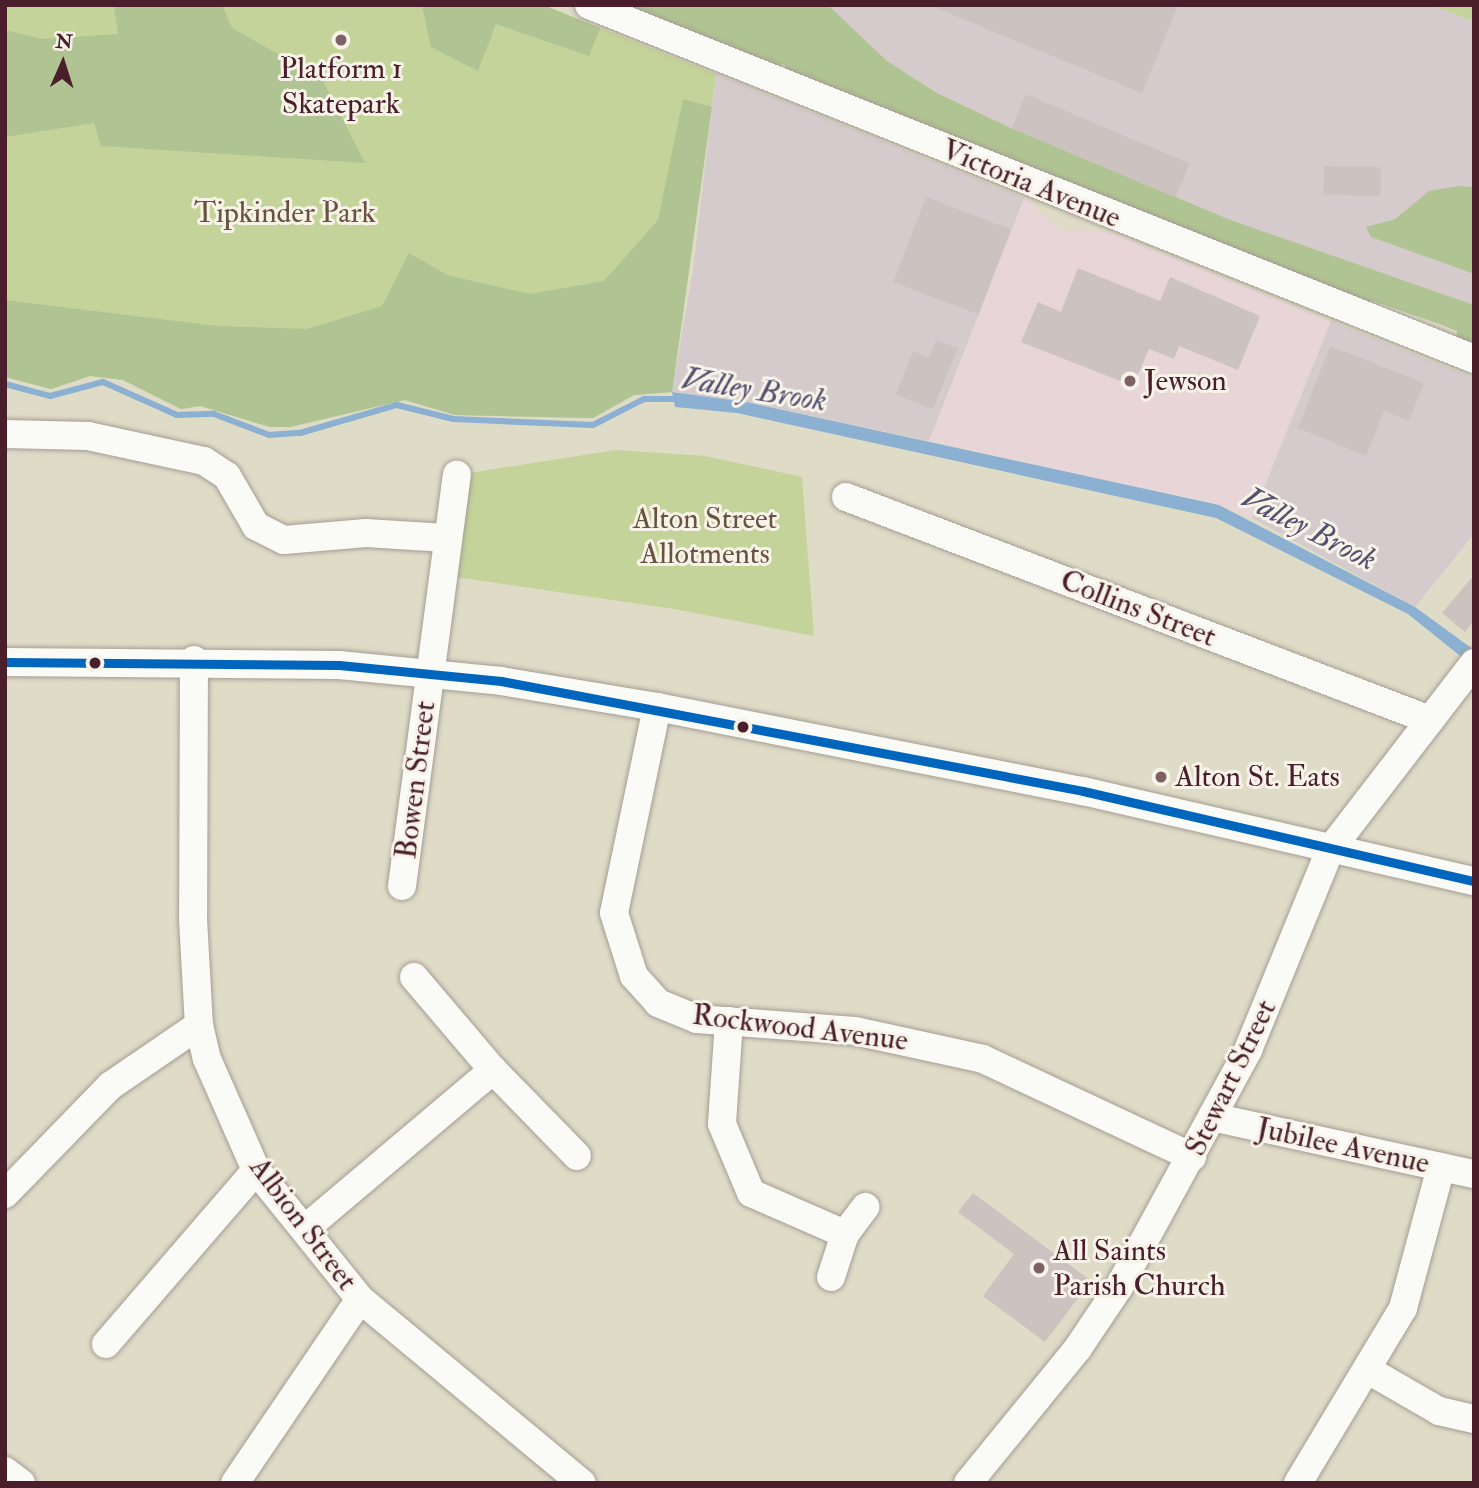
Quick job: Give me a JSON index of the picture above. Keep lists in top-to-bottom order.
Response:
{
  "streets": {
    "street": [
      "Victoria Avenue",
      "Collins Street",
      "Bowen Street",
      "Rockwood Avenue",
      "Stewart Street",
      "Jubilee Avenue",
      "Albion Street"
    ]
  },
  "crossings": [
    ["Collins Street", "Stewart Street"],
    ["Rockwood Avenue", "Stewart Street"],
    ["Stewart Street", "Jubilee Avenue"]
  ],
  "water": ["Valley Brook"],
  "parks": ["Tipkinder Park", "Alton Street Allotments"],
  "places": [
    "Platform 1 Skatepark",
    "Jewson",
    "Alton St. Eats",
    "All Saints Parish Church"
  ],
  "north": "top"
}
